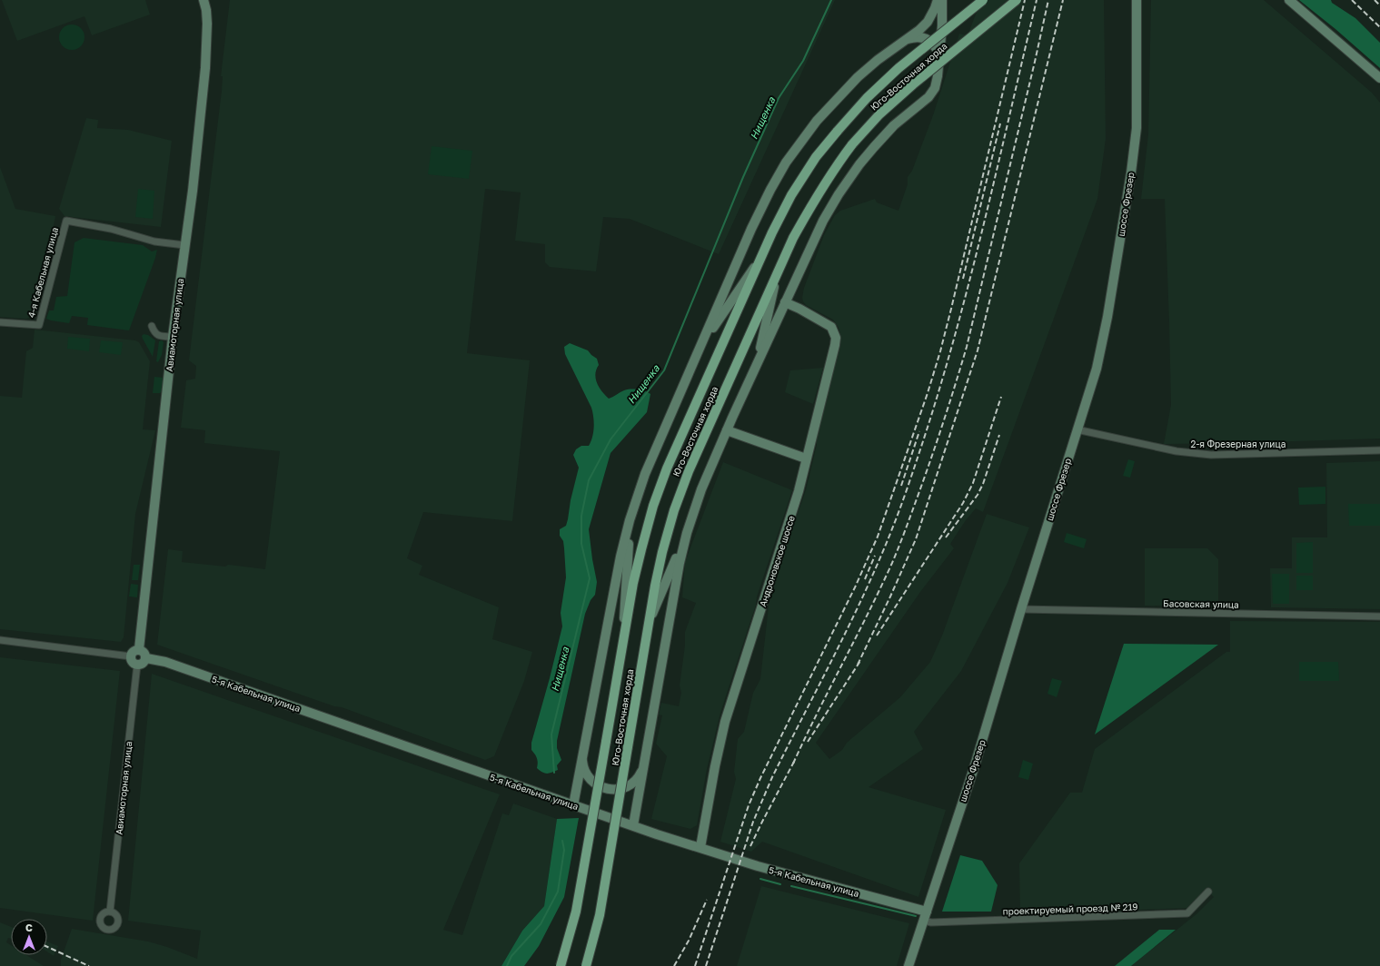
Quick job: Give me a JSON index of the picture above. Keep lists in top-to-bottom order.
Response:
{
  "streets": {
    "main road": ["Юго-Восточная хорда"],
    "street": [
      "шоссе Фрезер",
      "4-я Кабельная улица",
      "Авиамоторная улица",
      "2-я Фрезерная улица",
      "Андроновское шоссе",
      "Басовская улица",
      "5-я Кабельная улица",
      "проектируемый проезд № 219"
    ]
  },
  "crossings": [
    ["шоссе Фрезер", "2-я Фрезерная улица"],
    ["шоссе Фрезер", "Басовская улица"],
    ["шоссе Фрезер", "5-я Кабельная улица"],
    ["шоссе Фрезер", "проектируемый проезд № 219"],
    ["4-я Кабельная улица", "Авиамоторная улица"],
    ["Авиамоторная улица", "5-я Кабельная улица"],
    ["Андроновское шоссе", "5-я Кабельная улица"],
    ["5-я Кабельная улица", "проектируемый проезд № 219"]
  ],
  "water": ["Нищенка"],
  "north": "top"
}
